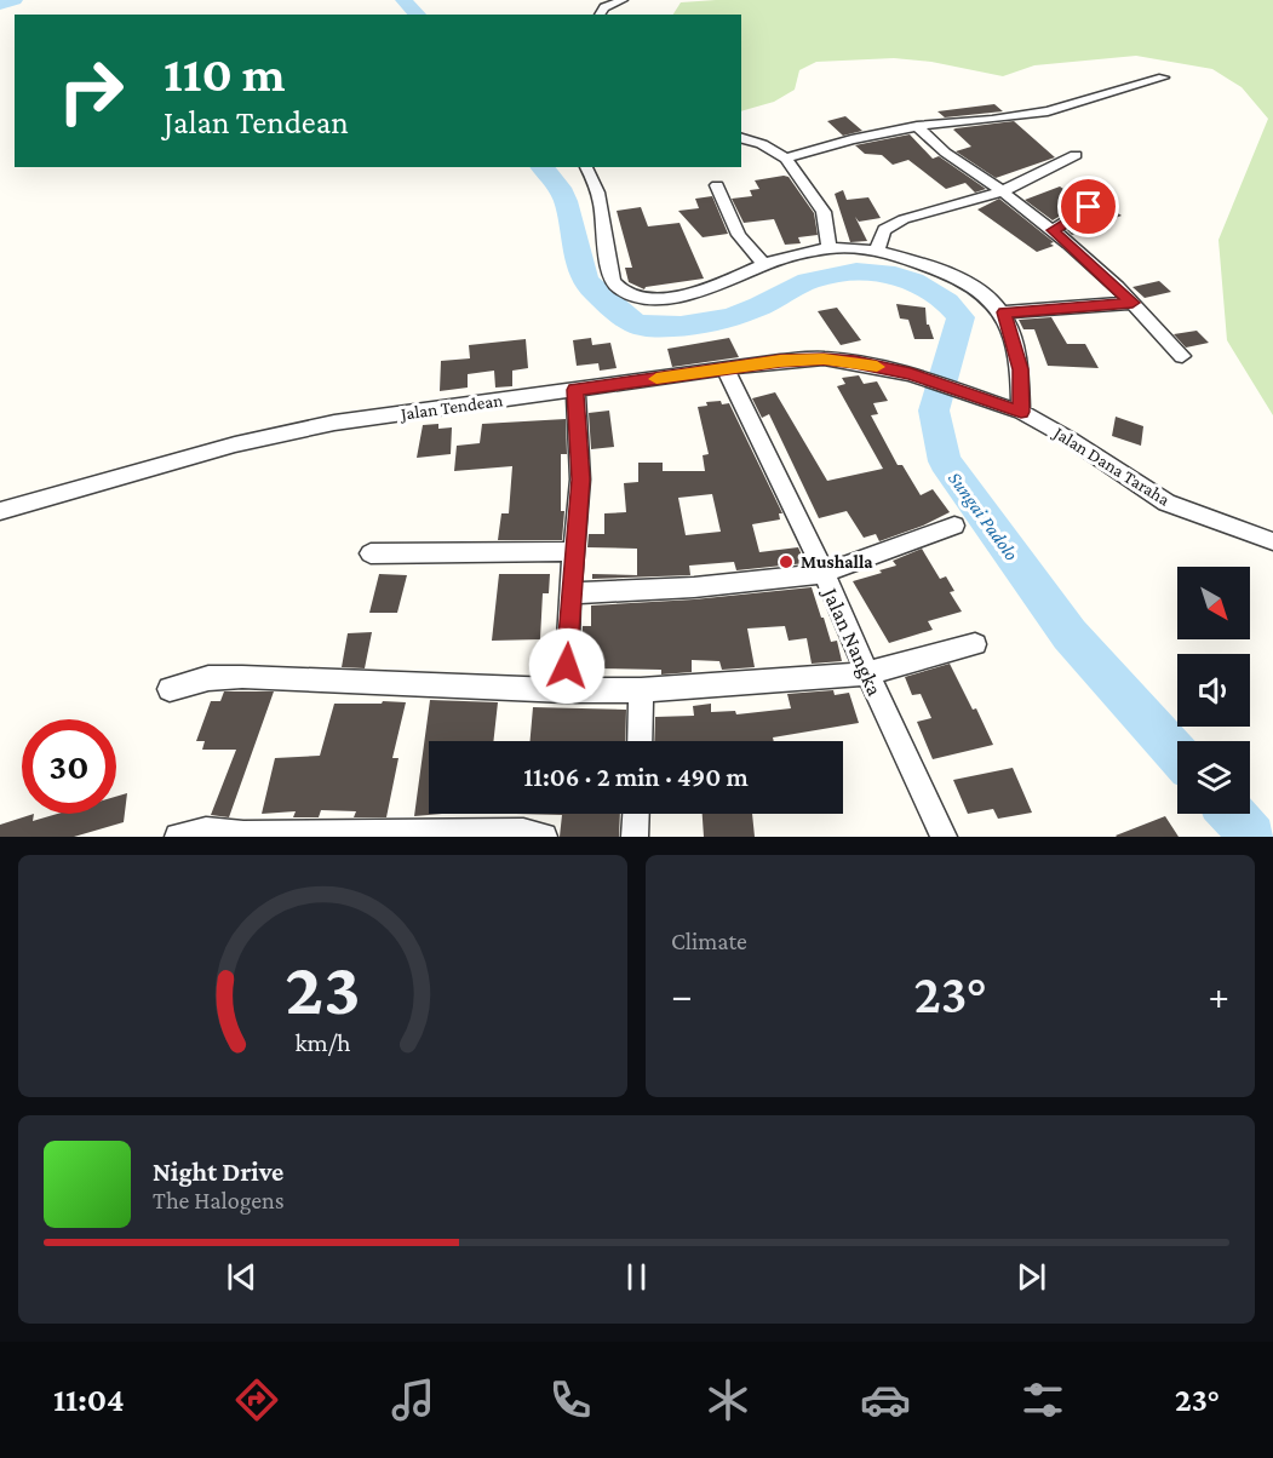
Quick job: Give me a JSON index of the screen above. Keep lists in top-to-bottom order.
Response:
{
  "streets": {
    "street": ["Jalan Tendean", "Jalan Dana Taraha", "Jalan Nangka"]
  },
  "crossings": [
    ["Jalan Tendean", "Jalan Dana Taraha"],
    ["Jalan Tendean", "Jalan Nangka"]
  ],
  "water": ["Sungai Padolo"],
  "places": ["Mushalla"],
  "north": "bottom right",
  "page": {
    "turn": ["110 m", "Jalan Tendean"],
    "limit": "30",
    "trip": "11:06 · 2 min · 490 m",
    "tile": "Climate",
    "heat": ["−", "23°", "+"],
    "song": ["Night Drive", "The Halogens"],
    "tabs": ["11:04", "23°"],
    "gauge": ["23", "km/h"]
  }
}
